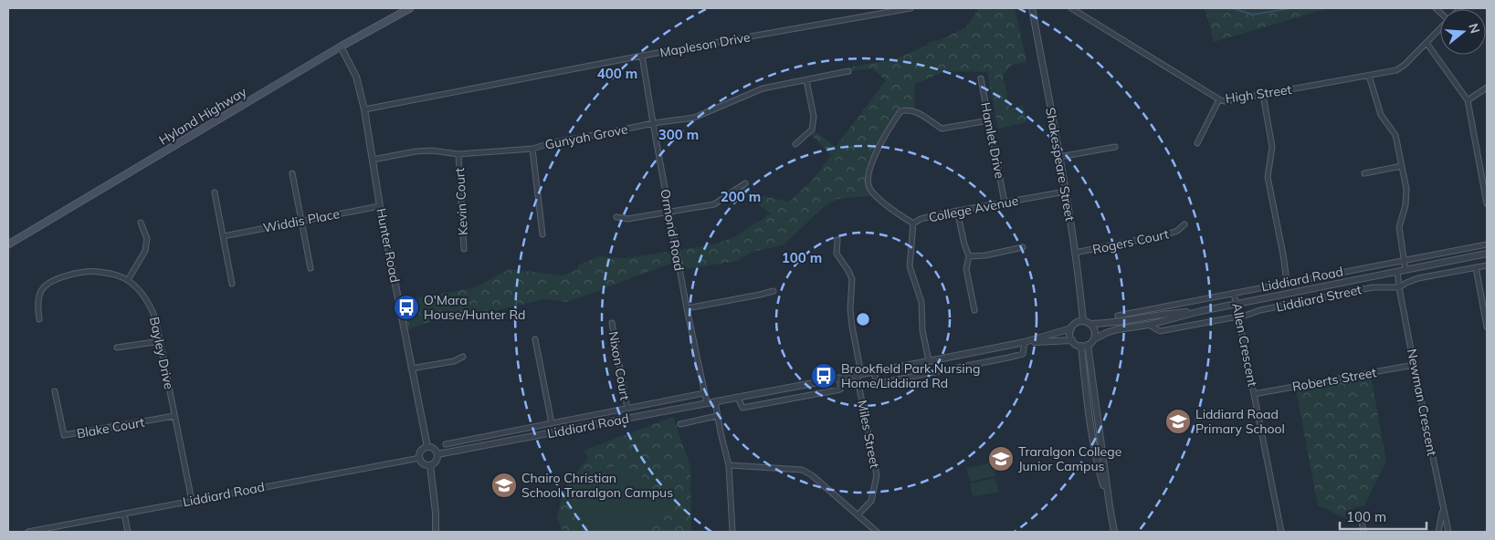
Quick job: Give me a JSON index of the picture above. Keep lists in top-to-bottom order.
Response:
{
  "streets": {
    "main road": ["Hyland Highway"],
    "street": [
      "Mapleson Drive",
      "High Street",
      "Gunyah Grove",
      "Hamlet Drive",
      "Shakespeare Street",
      "Kevin Court",
      "College Avenue",
      "Widdis Place",
      "Ormond Road",
      "Rogers Court",
      "Hunter Road",
      "Liddiard Road",
      "Liddiard Street",
      "Allen Crescent",
      "Bayley Drive",
      "Nixon Court",
      "Roberts Street",
      "Newman Crescent",
      "Blake Court",
      "Miles Street"
    ]
  },
  "crossings": [
    ["Mapleson Drive", "Ormond Road"],
    ["Mapleson Drive", "Hunter Road"],
    ["Hyland Highway", "Hunter Road"],
    ["Gunyah Grove", "Kevin Court"],
    ["Gunyah Grove", "Ormond Road"],
    ["Gunyah Grove", "Hunter Road"],
    ["Hamlet Drive", "College Avenue"],
    ["Shakespeare Street", "College Avenue"],
    ["Shakespeare Street", "Rogers Court"],
    ["Shakespeare Street", "Liddiard Road"],
    ["College Avenue", "Liddiard Road"],
    ["Widdis Place", "Hunter Road"],
    ["Ormond Road", "Liddiard Road"],
    ["Hunter Road", "Liddiard Road"],
    ["Liddiard Road", "Liddiard Street"],
    ["Liddiard Road", "Allen Crescent"],
    ["Liddiard Road", "Bayley Drive"],
    ["Liddiard Road", "Nixon Court"],
    ["Liddiard Road", "Newman Crescent"],
    ["Liddiard Road", "Miles Street"],
    ["Liddiard Street", "Allen Crescent"],
    ["Liddiard Street", "Newman Crescent"],
    ["Allen Crescent", "Roberts Street"],
    ["Bayley Drive", "Blake Court"],
    ["Roberts Street", "Newman Crescent"]
  ],
  "places": {
    "bus stop": ["O'Mara House/Hunter Rd", "Brookfield Park Nursing Home/Liddiard Rd"],
    "school or university": ["Liddiard Road Primary School", "Traralgon College Junior Campus", "Chairo Christian School Traralgon Campus"]
  },
  "scale_bar": "100 m",
  "north": "right",
  "rings": [
    "400 m",
    "300 m",
    "200 m",
    "100 m"
  ]
}
